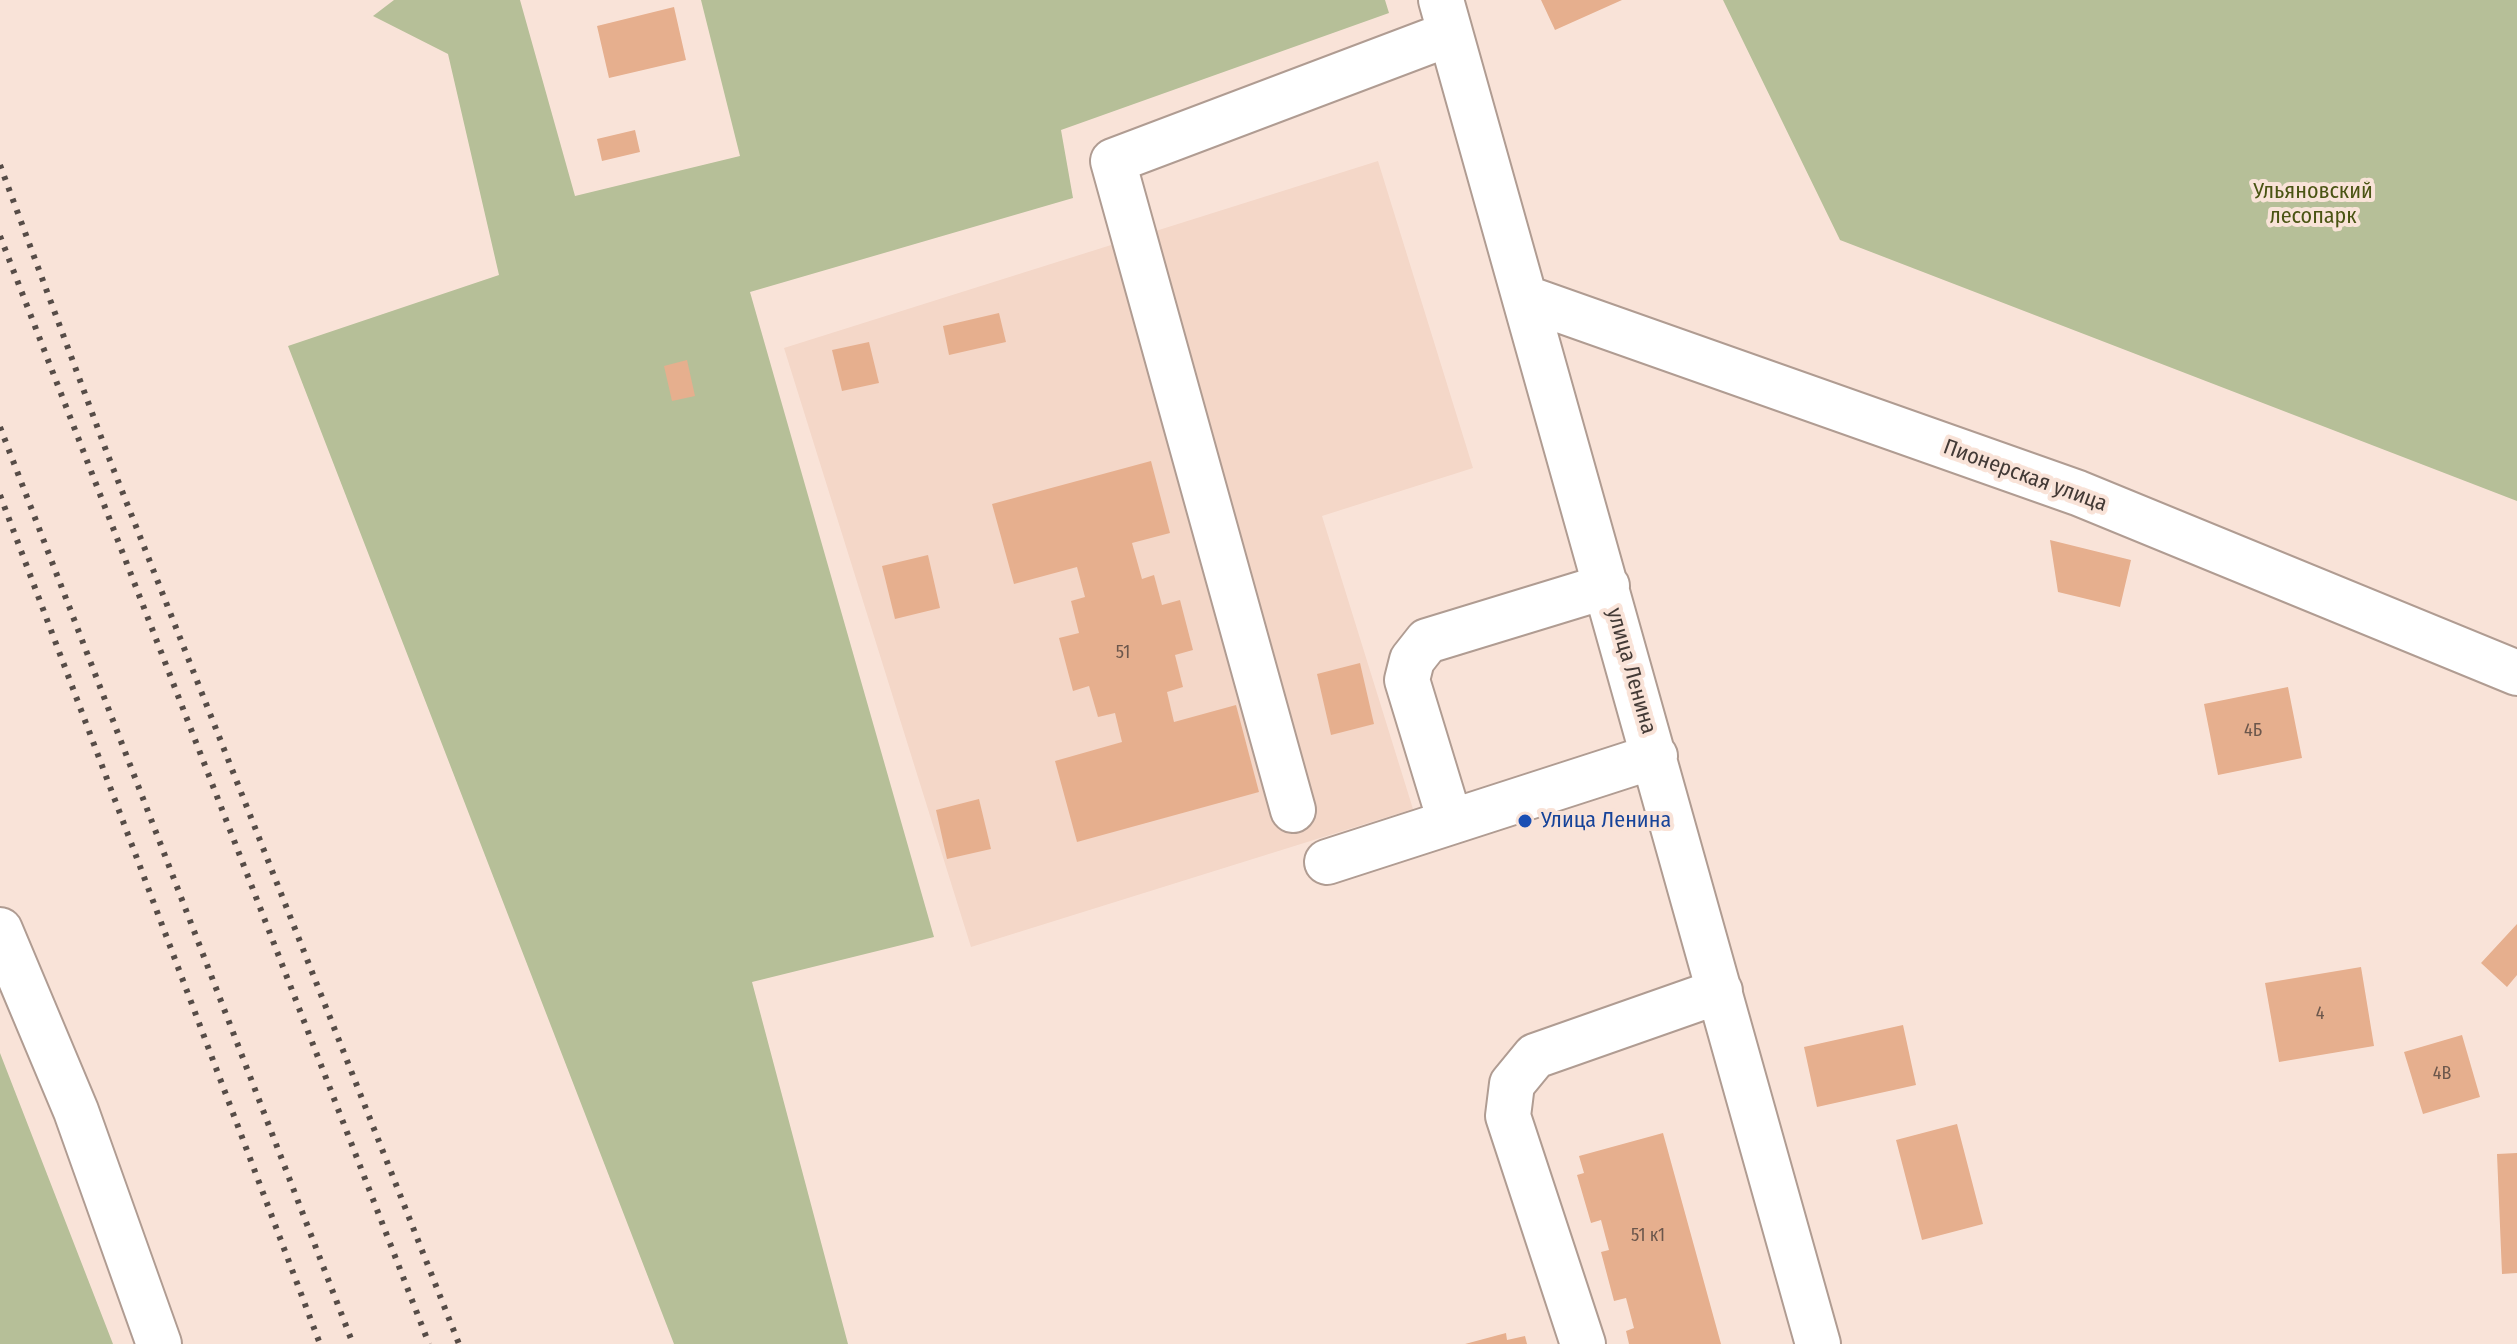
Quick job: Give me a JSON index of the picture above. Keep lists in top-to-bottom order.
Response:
{
  "streets": {
    "street": ["Пионерская улица", "улица Ленина"]
  },
  "crossings": [
    ["Пионерская улица", "улица Ленина"]
  ],
  "parks": ["Ульяновский лесопарк"],
  "places": ["Улица Ленина"],
  "house_numbers": [
    "51",
    "4Б",
    "4",
    "4В",
    "51 к1"
  ]
}
